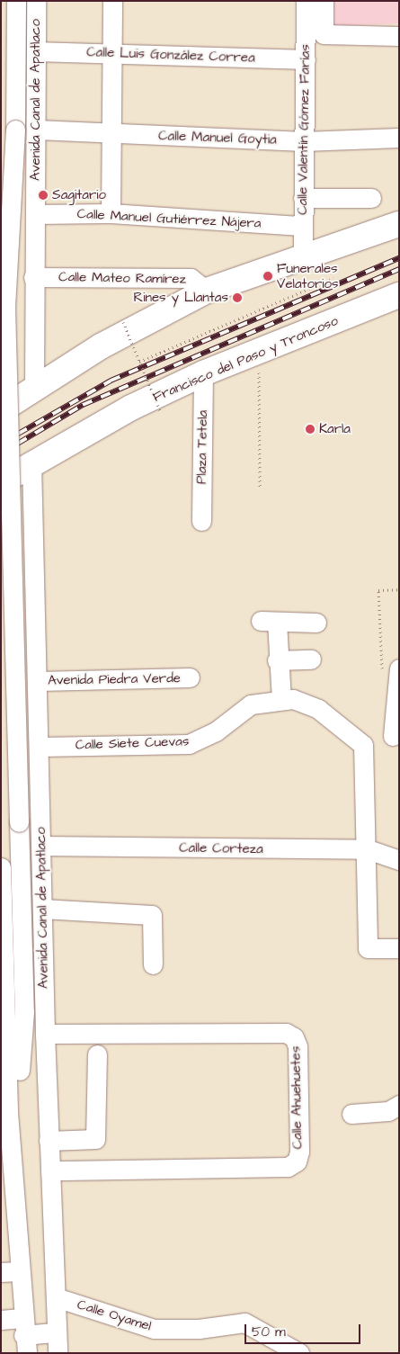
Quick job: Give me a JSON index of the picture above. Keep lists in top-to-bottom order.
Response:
{
  "streets": {
    "main road": ["Francisco del Paso y Troncoso"],
    "street": [
      "Calle Luis González Correa",
      "Avenida Canal de Apatlaco",
      "Calle Valentín Gómez Farías",
      "Calle Manuel Goytia",
      "Calle Manuel Gutiérrez Nájera",
      "Calle Mateo Ramírez",
      "Plaza Tetela",
      "Avenida Piedra Verde",
      "Calle Siete Cuevas",
      "Calle Corteza",
      "Calle Ahuehuetes",
      "Calle Oyamel"
    ]
  },
  "crossings": [
    ["Calle Luis González Correa", "Avenida Canal de Apatlaco"],
    ["Calle Luis González Correa", "Calle Valentín Gómez Farías"],
    ["Avenida Canal de Apatlaco", "Calle Manuel Goytia"],
    ["Avenida Canal de Apatlaco", "Calle Manuel Gutiérrez Nájera"],
    ["Avenida Canal de Apatlaco", "Calle Mateo Ramírez"],
    ["Avenida Canal de Apatlaco", "Francisco del Paso y Troncoso"],
    ["Avenida Canal de Apatlaco", "Avenida Piedra Verde"],
    ["Avenida Canal de Apatlaco", "Calle Siete Cuevas"],
    ["Avenida Canal de Apatlaco", "Calle Corteza"],
    ["Avenida Canal de Apatlaco", "Calle Ahuehuetes"],
    ["Avenida Canal de Apatlaco", "Calle Oyamel"],
    ["Calle Valentín Gómez Farías", "Calle Manuel Goytia"],
    ["Calle Valentín Gómez Farías", "Calle Manuel Gutiérrez Nájera"],
    ["Francisco del Paso y Troncoso", "Plaza Tetela"]
  ],
  "places": [
    "Sagitario",
    "Funerales Velatorios",
    "Rines y Llantas",
    "Karla"
  ],
  "scale_bar": "50 m"
}
